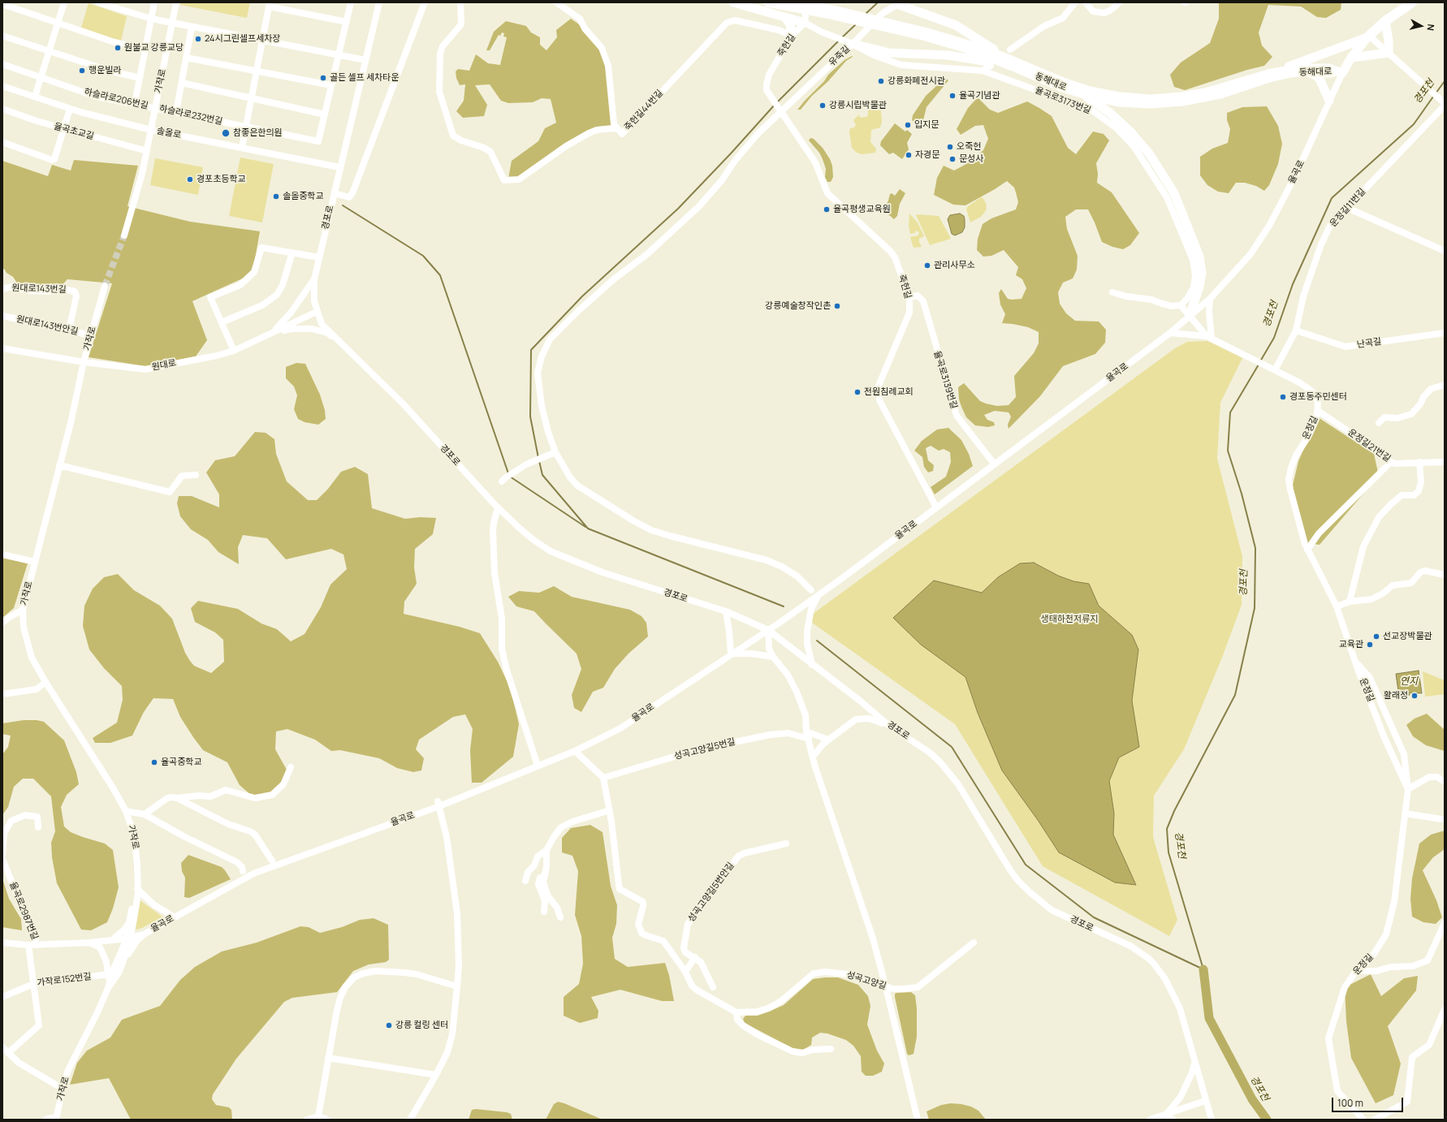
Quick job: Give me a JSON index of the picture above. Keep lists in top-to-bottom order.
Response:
{
  "streets": {
    "highway": ["동해대로"],
    "street": [
      "죽헌길",
      "유죽길",
      "가작로",
      "하슬라로206번길",
      "율곡로3173번길",
      "죽헌길44번길",
      "하슬라로232번길",
      "율곡초교길",
      "솔올로",
      "율곡로",
      "운정길11번길",
      "경포로",
      "원대로143번길",
      "원대로143번안길",
      "난곡길",
      "원대로",
      "율곡로3139번길",
      "운정길",
      "운정길21번길",
      "성곡고양길5번길",
      "성곡고양길5번안길",
      "율곡로2987번길",
      "가작로152번길",
      "성곡고양길"
    ]
  },
  "crossings": [
    ["죽헌길", "유죽길"],
    ["죽헌길", "율곡로3173번길"],
    ["죽헌길", "죽헌길44번길"],
    ["죽헌길", "율곡로"],
    ["죽헌길", "율곡로3139번길"],
    ["유죽길", "율곡로3173번길"],
    ["동해대로", "율곡로"],
    ["가작로", "하슬라로206번길"],
    ["가작로", "하슬라로232번길"],
    ["가작로", "율곡초교길"],
    ["가작로", "솔올로"],
    ["가작로", "율곡로"],
    ["가작로", "원대로143번안길"],
    ["가작로", "원대로"],
    ["하슬라로206번길", "하슬라로232번길"],
    ["솔올로", "경포로"],
    ["율곡로", "경포로"],
    ["율곡로", "율곡로3139번길"],
    ["율곡로", "운정길"],
    ["율곡로", "율곡로2987번길"],
    ["운정길11번길", "난곡길"],
    ["운정길11번길", "운정길"],
    ["경포로", "원대로"],
    ["원대로143번길", "원대로143번안길"],
    ["운정길", "운정길21번길"]
  ],
  "water": ["경포천", "연지"],
  "parks": ["생태하천저류지"],
  "places": [
    "24시그린셀프세차장",
    "원불교 강릉교당",
    "행운빌라",
    "골든 셀프 세차타운",
    "강릉화폐전시관",
    "율곡기념관",
    "강릉시립박물관",
    "입지문",
    "참좋은한의원",
    "오죽헌",
    "자경문",
    "문성사",
    "경포초등학교",
    "솔올중학교",
    "율곡평생교육원",
    "관리사무소",
    "강릉예술창작인촌",
    "전원침례교회",
    "경포동주민센터",
    "선교장박물관",
    "교육관",
    "활래정",
    "율곡중학교",
    "강릉 컬링 센터"
  ],
  "scale_bar": "100 m",
  "north": "right"
}
